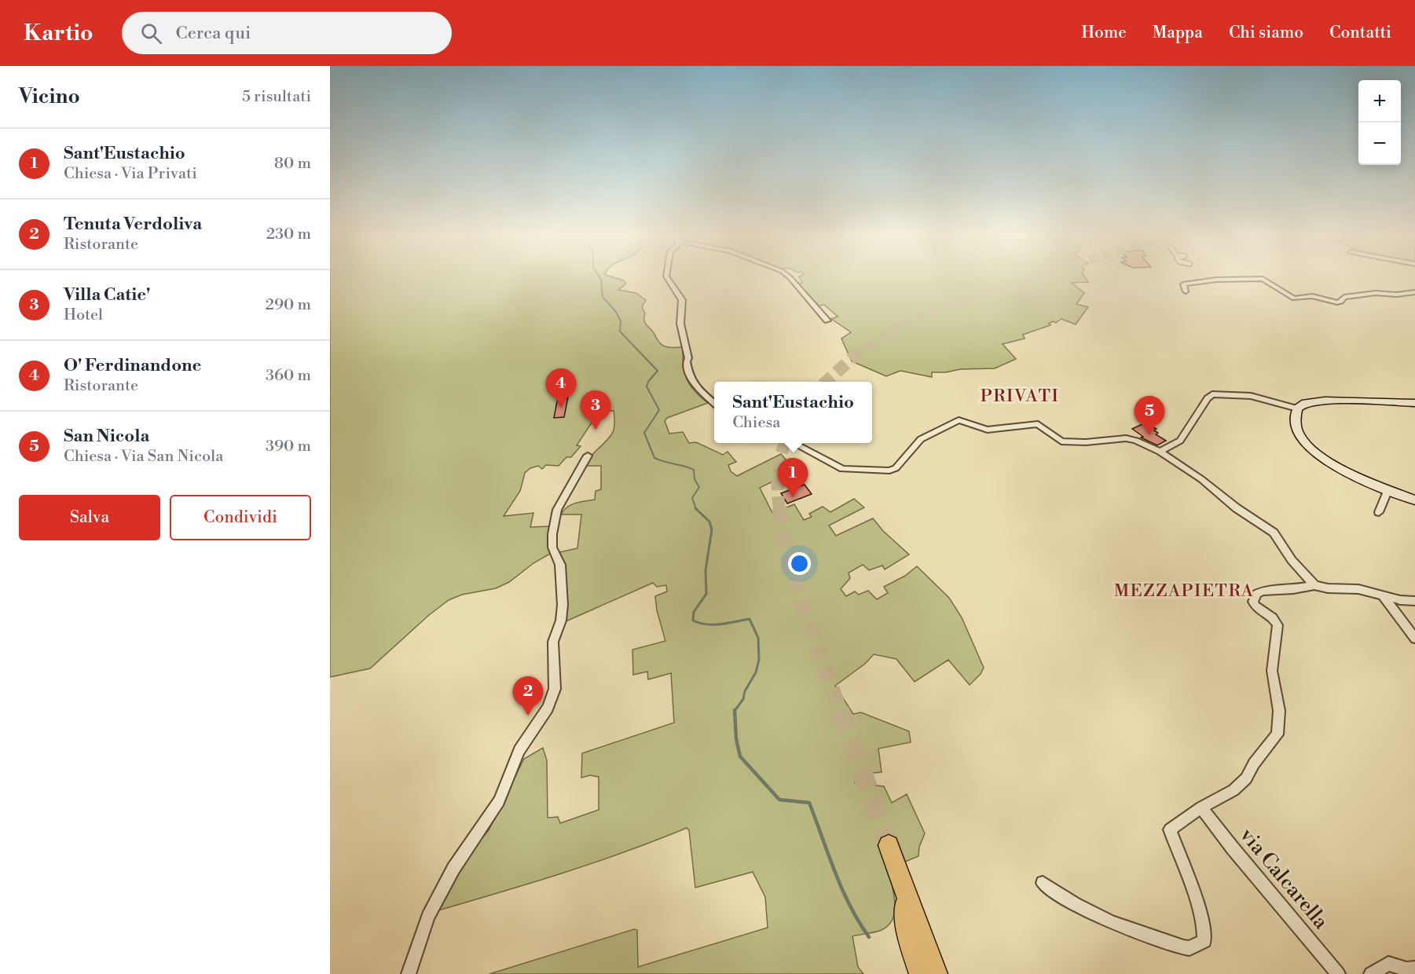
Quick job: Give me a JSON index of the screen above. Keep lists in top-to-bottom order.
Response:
{
  "streets": {
    "street": ["via Calcarella"]
  },
  "districts": ["PRIVATI", "MEZZAPIETRA"],
  "page": {
    "header": "Kartio",
    "search": "Cerca qui",
    "nav": [
      "Home",
      "Mappa",
      "Chi siamo",
      "Contatti"
    ],
    "heading": ["Vicino", "5 risultati"],
    "map_buttons": ["+", "−"],
    "list": [
      {
        "mark": "1",
        "name": "Sant'Eustachio",
        "note": "Chiesa · Via Privati",
        "value": "80 m"
      },
      {
        "mark": "2",
        "name": "Tenuta Verdoliva",
        "note": "Ristorante",
        "value": "230 m"
      },
      {
        "mark": "3",
        "name": "Villa Catie'",
        "note": "Hotel",
        "value": "290 m"
      },
      {
        "mark": "4",
        "name": "O' Ferdinandone",
        "note": "Ristorante",
        "value": "360 m"
      },
      {
        "mark": "5",
        "name": "San Nicola",
        "note": "Chiesa · Via San Nicola",
        "value": "390 m"
      }
    ],
    "pins": [
      "4",
      "3",
      "5",
      "1",
      "2"
    ],
    "popup": ["Sant'Eustachio", "Chiesa"],
    "buttons": ["Salva", "Condividi"]
  }
}
